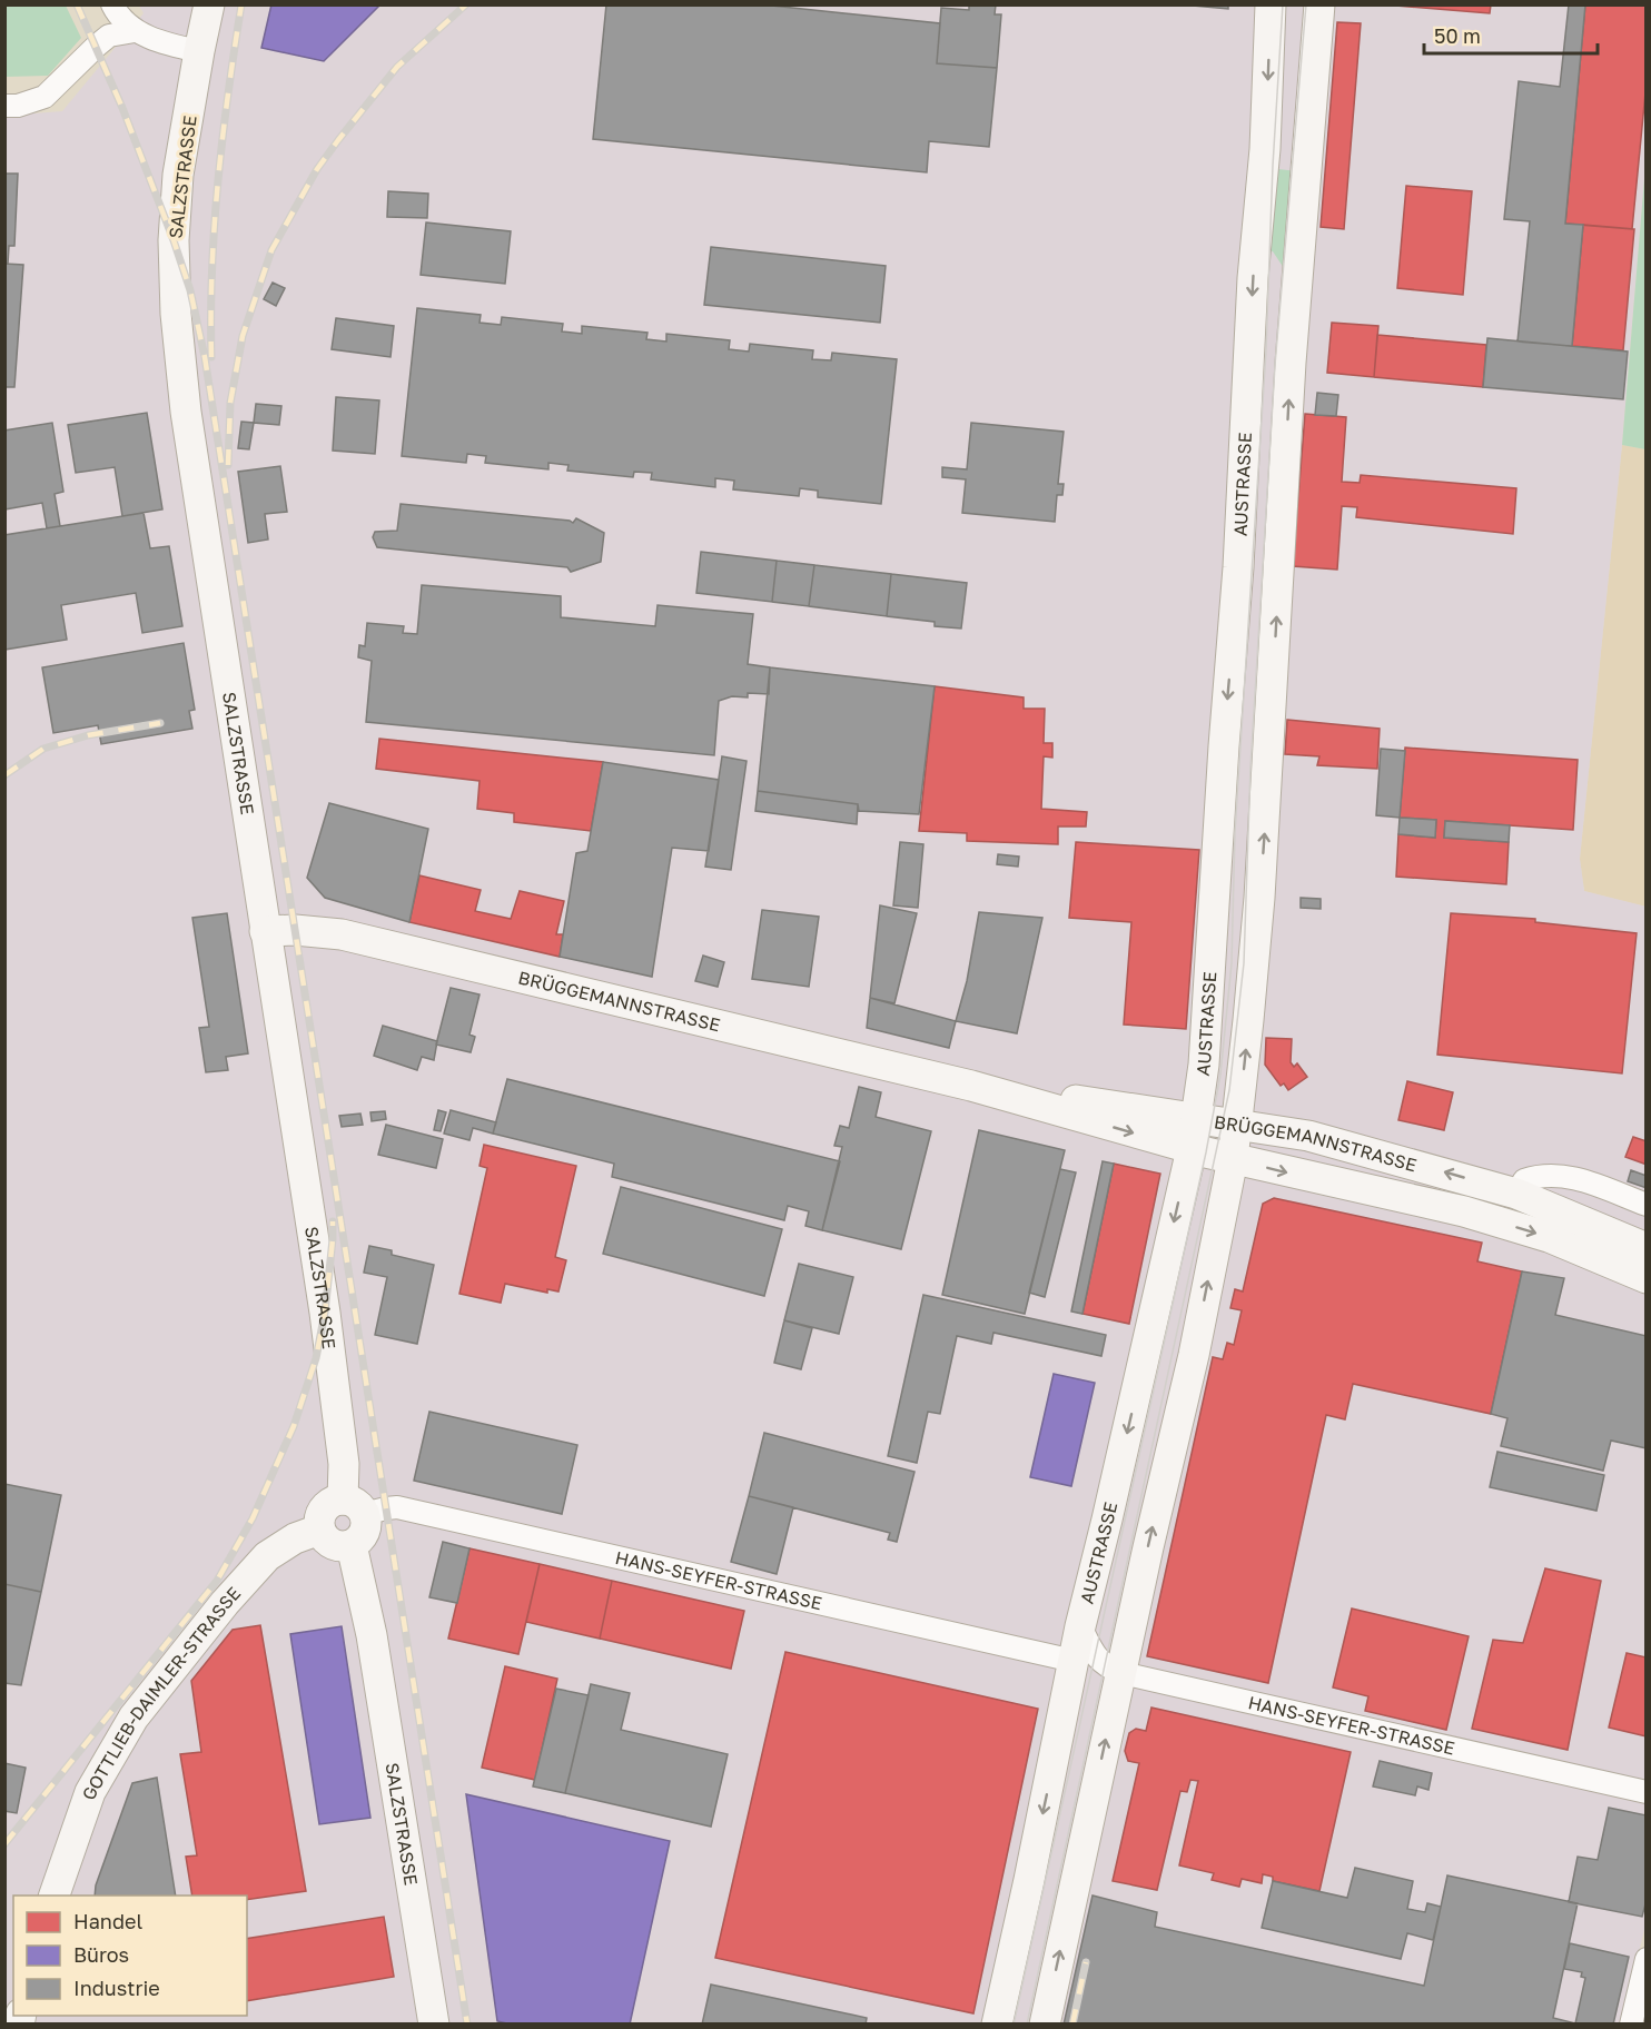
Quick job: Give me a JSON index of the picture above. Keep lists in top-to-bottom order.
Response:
{
  "streets": {
    "main road": [
      "SALZSTRASSE",
      "AUSTRASSE",
      "BRÜGGEMANNSTRASSE",
      "GOTTLIEB-DAIMLER-STRASSE"
    ],
    "street": ["HANS-SEYFER-STRASSE"]
  },
  "crossings": [
    ["SALZSTRASSE", "BRÜGGEMANNSTRASSE"],
    ["SALZSTRASSE", "HANS-SEYFER-STRASSE"],
    ["SALZSTRASSE", "GOTTLIEB-DAIMLER-STRASSE"],
    ["AUSTRASSE", "BRÜGGEMANNSTRASSE"],
    ["AUSTRASSE", "HANS-SEYFER-STRASSE"],
    ["HANS-SEYFER-STRASSE", "GOTTLIEB-DAIMLER-STRASSE"]
  ],
  "legend": ["Handel", "Büros", "Industrie"],
  "scale_bar": "50 m"
}
